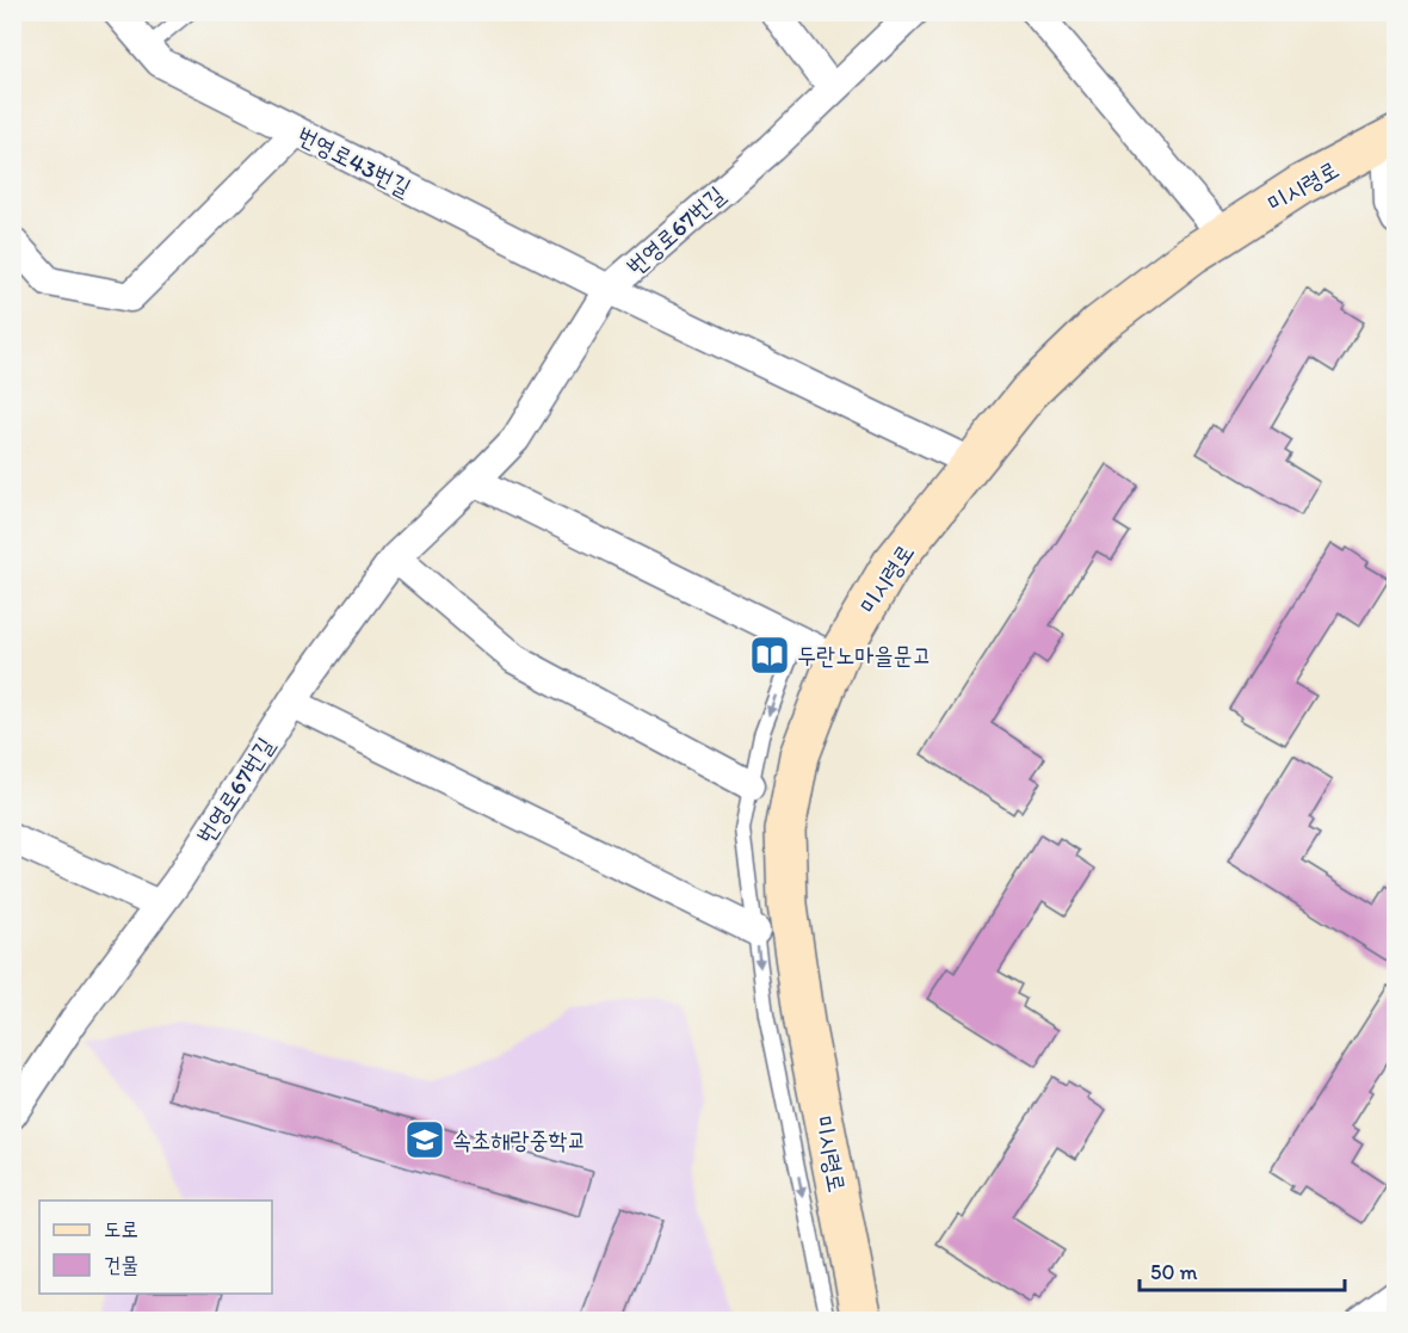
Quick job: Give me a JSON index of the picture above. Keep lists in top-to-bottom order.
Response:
{
  "streets": {
    "main road": ["미시령로"],
    "street": ["번영로43번길", "번영로67번길"]
  },
  "crossings": [
    ["번영로43번길", "미시령로"],
    ["번영로43번길", "번영로67번길"]
  ],
  "places": {
    "library": ["두란노마을문고"],
    "school or university": ["속초해랑중학교"]
  },
  "legend": ["도로", "건물"],
  "scale_bar": "50 m"
}
